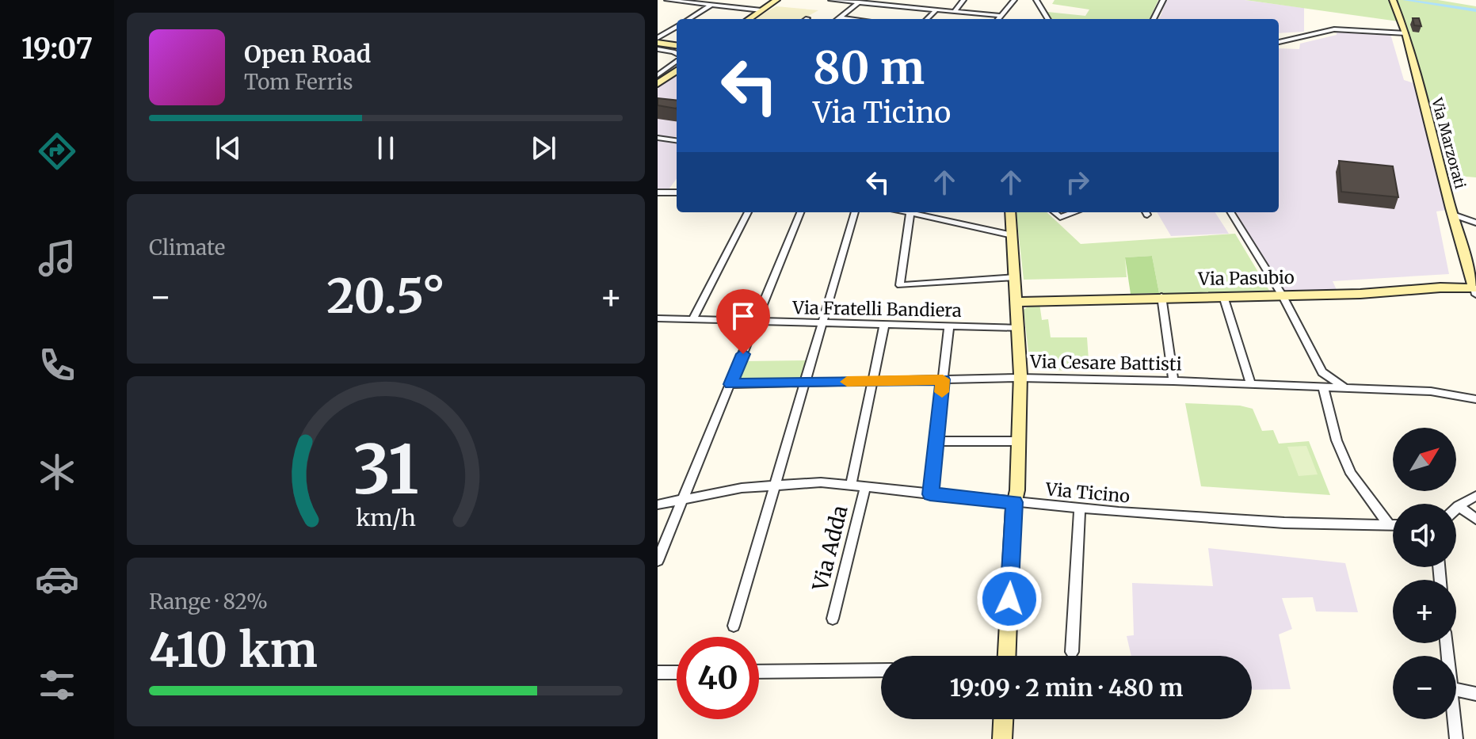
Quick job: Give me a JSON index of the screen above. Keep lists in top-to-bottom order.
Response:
{
  "streets": {
    "street": [
      "Via Marzorati",
      "Via Pasubio",
      "Via Fratelli Bandiera",
      "Via Cesare Battisti",
      "Via Ticino",
      "Via Adda"
    ]
  },
  "crossings": [
    ["Via Marzorati", "Via Pasubio"],
    ["Via Pasubio", "Via Cesare Battisti"],
    ["Via Fratelli Bandiera", "Via Cesare Battisti"],
    ["Via Ticino", "Via Adda"]
  ],
  "north": "top right",
  "page": {
    "tabs": "19:07",
    "turn": ["80 m", "Via Ticino"],
    "song": ["Open Road", "Tom Ferris"],
    "tile": [
      "Climate",
      ["Range · 82%", "410 km"]
    ],
    "heat": ["−", "20.5°", "+"],
    "map_buttons": ["+", "−"],
    "limit": "40",
    "trip": "19:09 · 2 min · 480 m",
    "gauge": ["31", "km/h"]
  }
}
